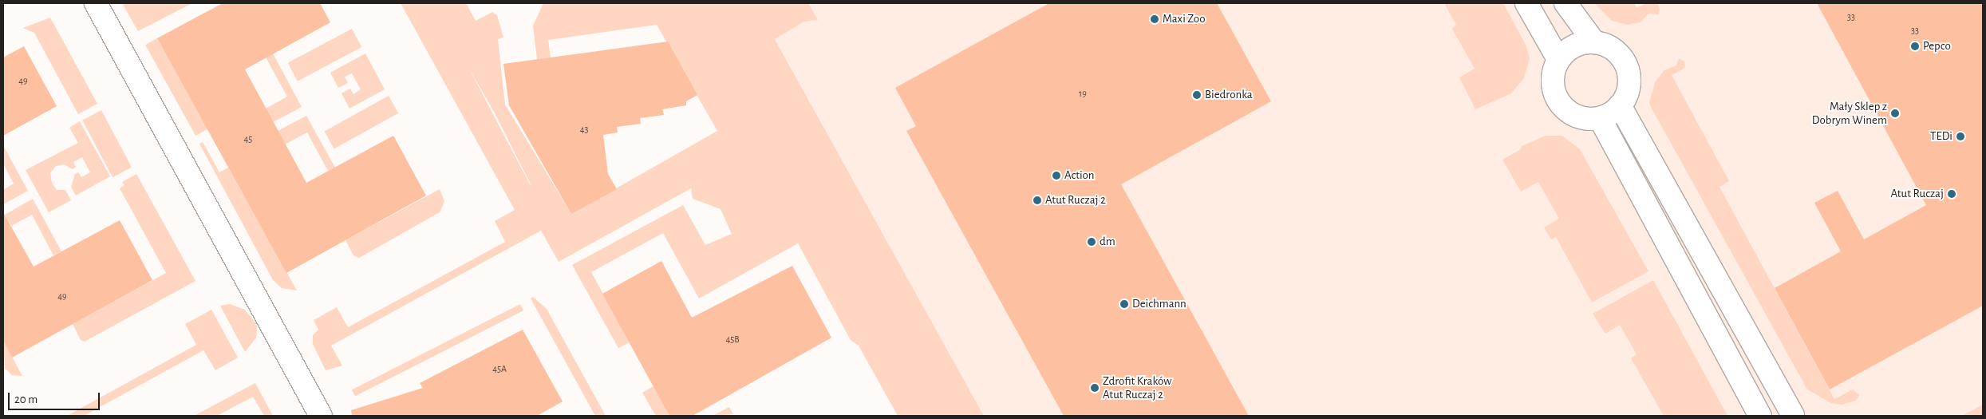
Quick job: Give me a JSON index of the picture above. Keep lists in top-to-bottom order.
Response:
{
  "places": [
    "Maxi Zoo",
    "Pepco",
    "Biedronka",
    "Mały Sklep z Dobrym Winem",
    "TEDi",
    "Action",
    "Atut Ruczaj",
    "Atut Ruczaj 2",
    "dm",
    "Deichmann",
    "Zdrofit Kraków Atut Ruczaj 2"
  ],
  "house_numbers": [
    "33",
    "33",
    "49",
    "19",
    "43",
    "45",
    "49",
    "45B",
    "45A"
  ],
  "scale_bar": "20 m"
}
